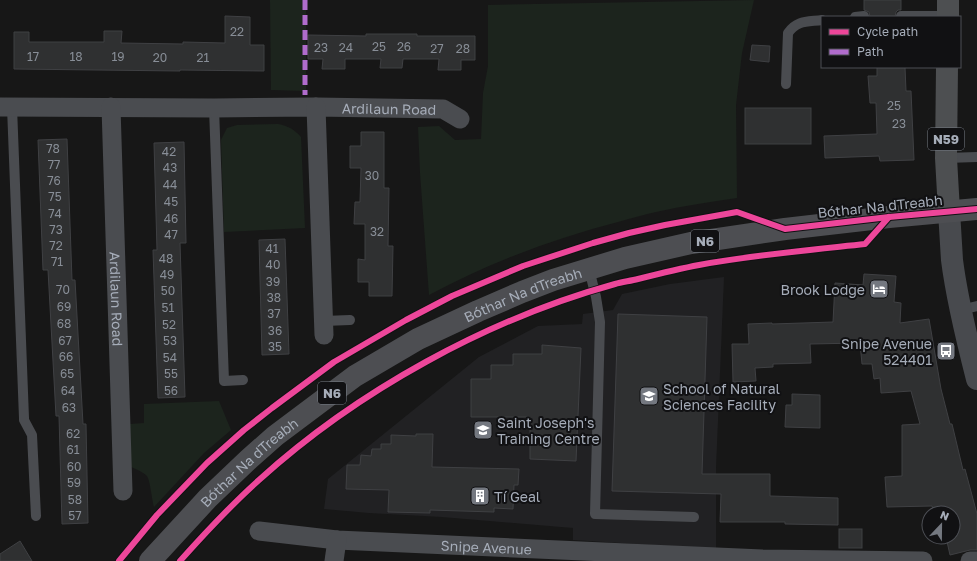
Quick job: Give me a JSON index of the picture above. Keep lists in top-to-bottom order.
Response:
{
  "streets": {
    "highway": ["Bóthar Na dTreabh", "N6"],
    "main road": ["N59"],
    "street": ["Ardilaun Road", "Snipe Avenue"]
  },
  "crossings": [
    ["N59", "Bóthar Na dTreabh"]
  ],
  "places": {
    "hotel": ["Brook Lodge"],
    "bus stop": ["Snipe Avenue 524401"],
    "school or university": ["School of Natural Sciences Facility", "Saint Joseph's Training Centre"],
    "building": ["Tí Geal"]
  },
  "house_numbers": [
    "22",
    "25",
    "26",
    "23",
    "24",
    "27",
    "28",
    "17",
    "18",
    "19",
    "20",
    "21",
    "25",
    "23",
    "78",
    "42",
    "77",
    "43",
    "30",
    "76",
    "44",
    "75",
    "45",
    "74",
    "46",
    "73",
    "32",
    "47",
    "72",
    "41",
    "48",
    "71",
    "40",
    "49",
    "39",
    "70",
    "50",
    "38",
    "69",
    "51",
    "37",
    "68",
    "52",
    "36",
    "67",
    "53",
    "35",
    "66",
    "54",
    "65",
    "55",
    "64",
    "56",
    "63",
    "62",
    "61",
    "60",
    "59",
    "58",
    "57"
  ],
  "legend": ["Cycle path", "Path"],
  "north": "top"
}
